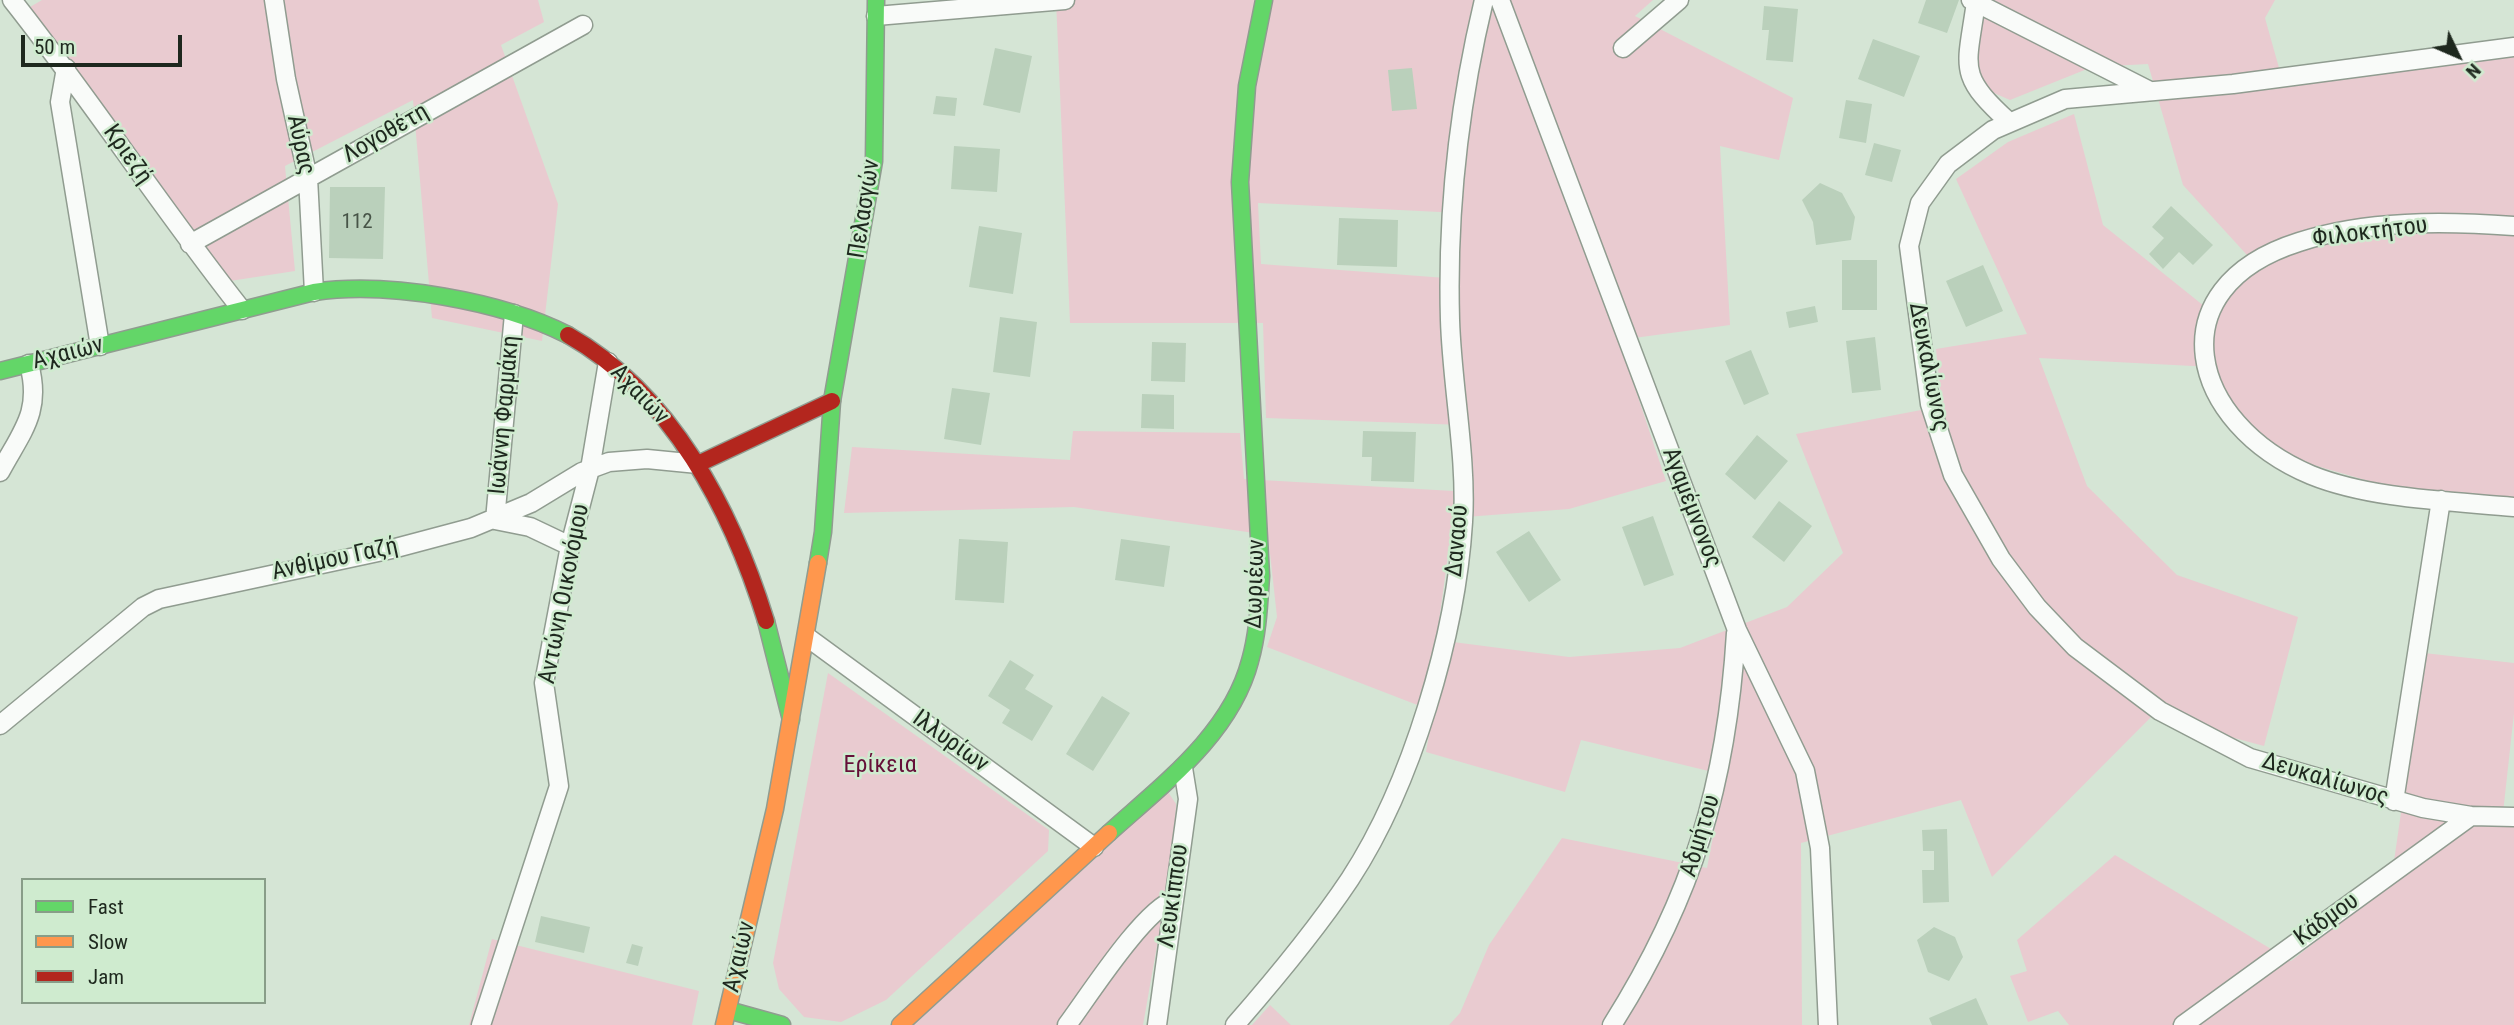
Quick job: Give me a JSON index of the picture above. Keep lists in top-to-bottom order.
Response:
{
  "streets": {
    "main road": ["Πελασγών", "Αχαιών", "Δωριέων"],
    "street": [
      "Λογοθέτη",
      "Αύρας",
      "Κριεζή",
      "Φιλοκτήτου",
      "Δευκαλίωνος",
      "Ιωάννη Φαρμάκη",
      "Αγαμέμνονος",
      "Δαναού",
      "Ανθίμου Γαζή",
      "Αντώνη Οικονόμου",
      "Ιλλυρίων",
      "Αδμήτου",
      "Λευκίππου",
      "Κάδμου"
    ]
  },
  "crossings": [
    ["Λογοθέτη", "Αύρας"],
    ["Λογοθέτη", "Κριεζή"],
    ["Αύρας", "Αχαιών"],
    ["Κριεζή", "Αχαιών"],
    ["Πελασγών", "Αχαιών"],
    ["Πελασγών", "Ιλλυρίων"],
    ["Αχαιών", "Ιωάννη Φαρμάκη"],
    ["Αχαιών", "Ανθίμου Γαζή"],
    ["Αχαιών", "Αντώνη Οικονόμου"],
    ["Δευκαλίωνος", "Κάδμου"],
    ["Ιωάννη Φαρμάκη", "Ανθίμου Γαζή"],
    ["Ιωάννη Φαρμάκη", "Αντώνη Οικονόμου"],
    ["Αγαμέμνονος", "Αδμήτου"],
    ["Ανθίμου Γαζή", "Αντώνη Οικονόμου"],
    ["Δωριέων", "Ιλλυρίων"],
    ["Δωριέων", "Λευκίππου"]
  ],
  "parks": ["Ερίκεια"],
  "house_numbers": ["112"],
  "legend": ["Fast", "Slow", "Jam"],
  "scale_bar": "50 m",
  "north": "bottom right"
}
